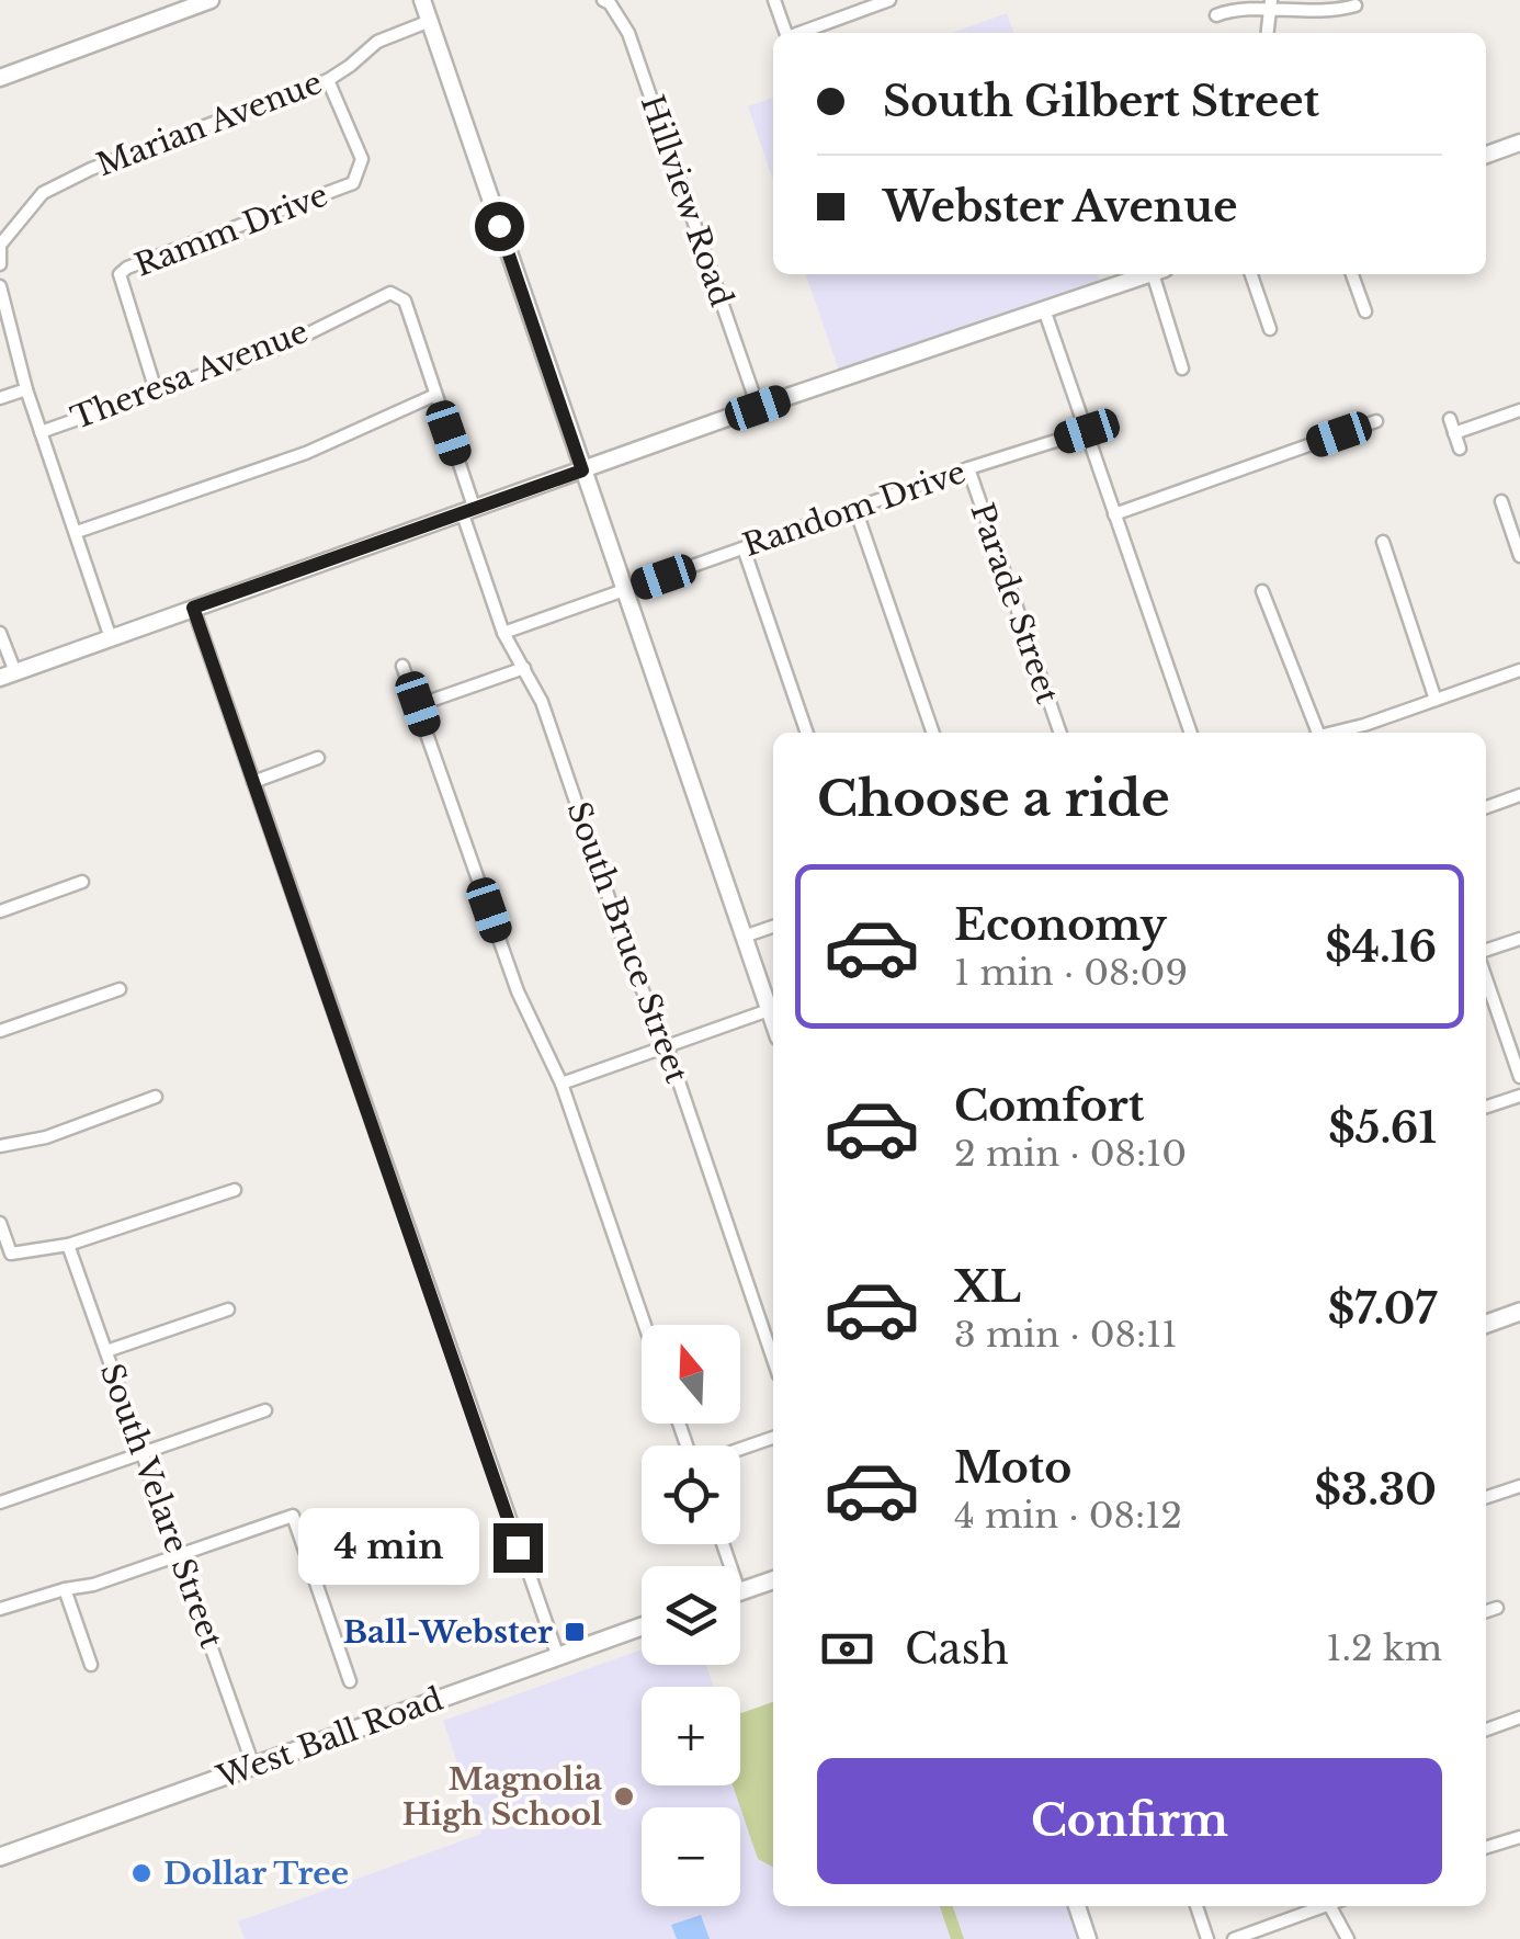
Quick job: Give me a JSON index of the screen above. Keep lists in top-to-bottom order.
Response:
{
  "streets": {
    "main road": ["West Ball Road"],
    "street": [
      "Marian Avenue",
      "Hillview Road",
      "Ramm Drive",
      "Theresa Avenue",
      "Random Drive",
      "Parade Street",
      "South Bruce Street",
      "South Velare Street"
    ]
  },
  "crossings": [
    ["Marian Avenue", "Ramm Drive"],
    ["Ramm Drive", "Theresa Avenue"],
    ["Theresa Avenue", "South Bruce Street"],
    ["Random Drive", "Parade Street"],
    ["Random Drive", "South Bruce Street"],
    ["South Velare Street", "West Ball Road"]
  ],
  "places": {
    "transit": ["Ball-Webster"],
    "other": ["Magnolia High School", "Dollar Tree"]
  },
  "north": "top",
  "page": {
    "banner": ["South Gilbert Street", "Webster Avenue"],
    "heading": "Choose a ride",
    "list": [
      {
        "name": "Economy",
        "note": "1 min · 08:09",
        "value": "$4.16"
      },
      {
        "name": "Comfort",
        "note": "2 min · 08:10",
        "value": "$5.61"
      },
      {
        "name": "XL",
        "note": "3 min · 08:11",
        "value": "$7.07"
      },
      {
        "name": "Moto",
        "note": "4 min · 08:12",
        "value": "$3.30"
      }
    ],
    "map_buttons": ["+", "−"],
    "bubble": "4 min",
    "pay": ["Cash", "1.2 km"],
    "buttons": "Confirm"
  }
}
